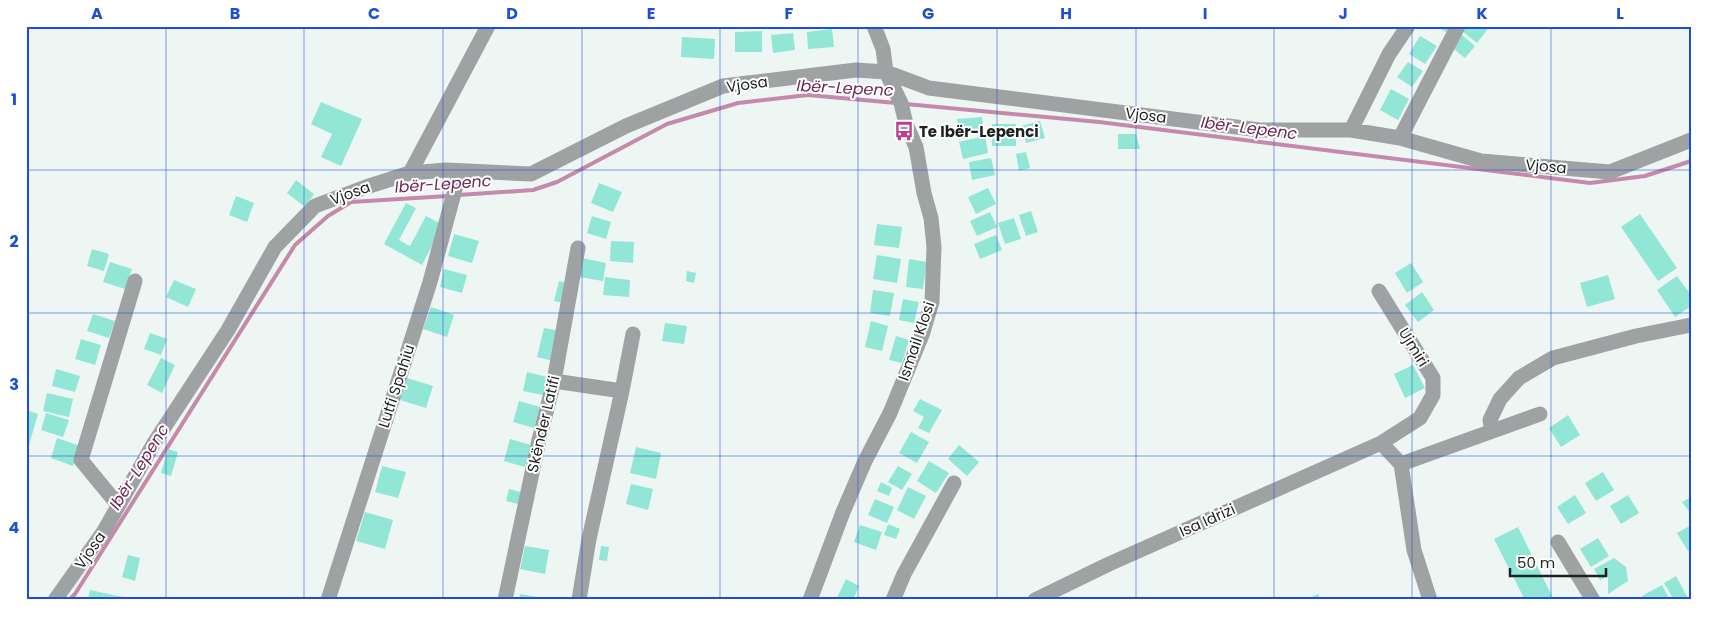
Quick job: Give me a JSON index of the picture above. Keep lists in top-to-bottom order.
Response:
{
  "streets": {
    "street": [
      "Vjosa",
      "Ismail Klosi",
      "Ujmiri",
      "Lutfi Spahiu",
      "Skënder Latifi",
      "Isa Idrizi"
    ]
  },
  "crossings": [
    ["Vjosa", "Ismail Klosi"],
    ["Vjosa", "Lutfi Spahiu"],
    ["Ujmiri", "Isa Idrizi"]
  ],
  "water": ["Ibër-Lepenc"],
  "places": {
    "bus stop": ["Te Ibër-Lepenci"]
  },
  "scale_bar": "50 m",
  "grid": {
    "columns": [
      "A",
      "B",
      "C",
      "D",
      "E",
      "F",
      "G",
      "H",
      "I",
      "J",
      "K",
      "L"
    ],
    "rows": [
      "1",
      "2",
      "3",
      "4"
    ]
  }
}
